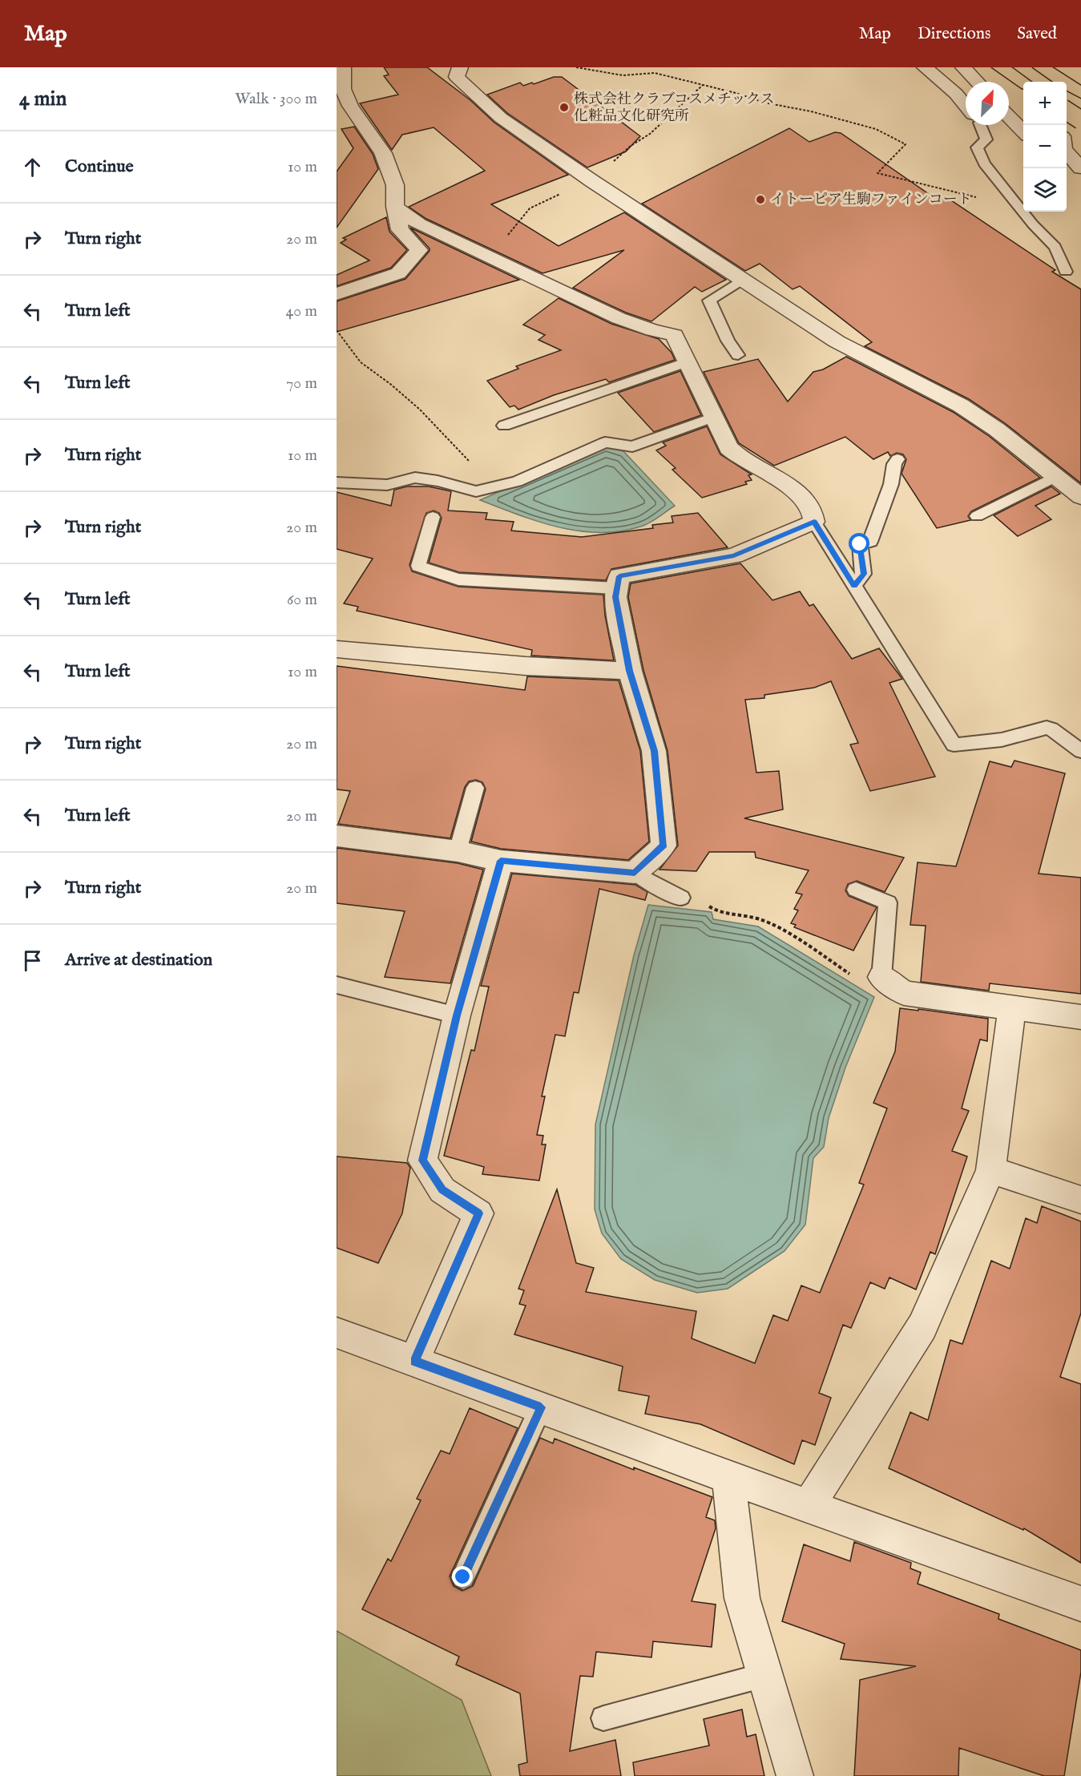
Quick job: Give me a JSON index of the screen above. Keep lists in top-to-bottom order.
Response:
{
  "places": ["株式会社クラブコスメチックス 化粧品文化研究所", "イトーピア生駒ファインコート"],
  "north": "top right",
  "page": {
    "header": "Map",
    "nav": ["Map", "Directions", "Saved"],
    "heading": ["4 min", "Walk · 300 m"],
    "map_buttons": ["+", "−"],
    "list": [
      ["Continue", "10 m"],
      ["Turn right", "20 m"],
      ["Turn left", "40 m"],
      ["Turn left", "70 m"],
      ["Turn right", "10 m"],
      ["Turn right", "20 m"],
      ["Turn left", "60 m"],
      ["Turn left", "10 m"],
      ["Turn right", "20 m"],
      ["Turn left", "20 m"],
      ["Turn right", "20 m"],
      "Arrive at destination"
    ]
  }
}
